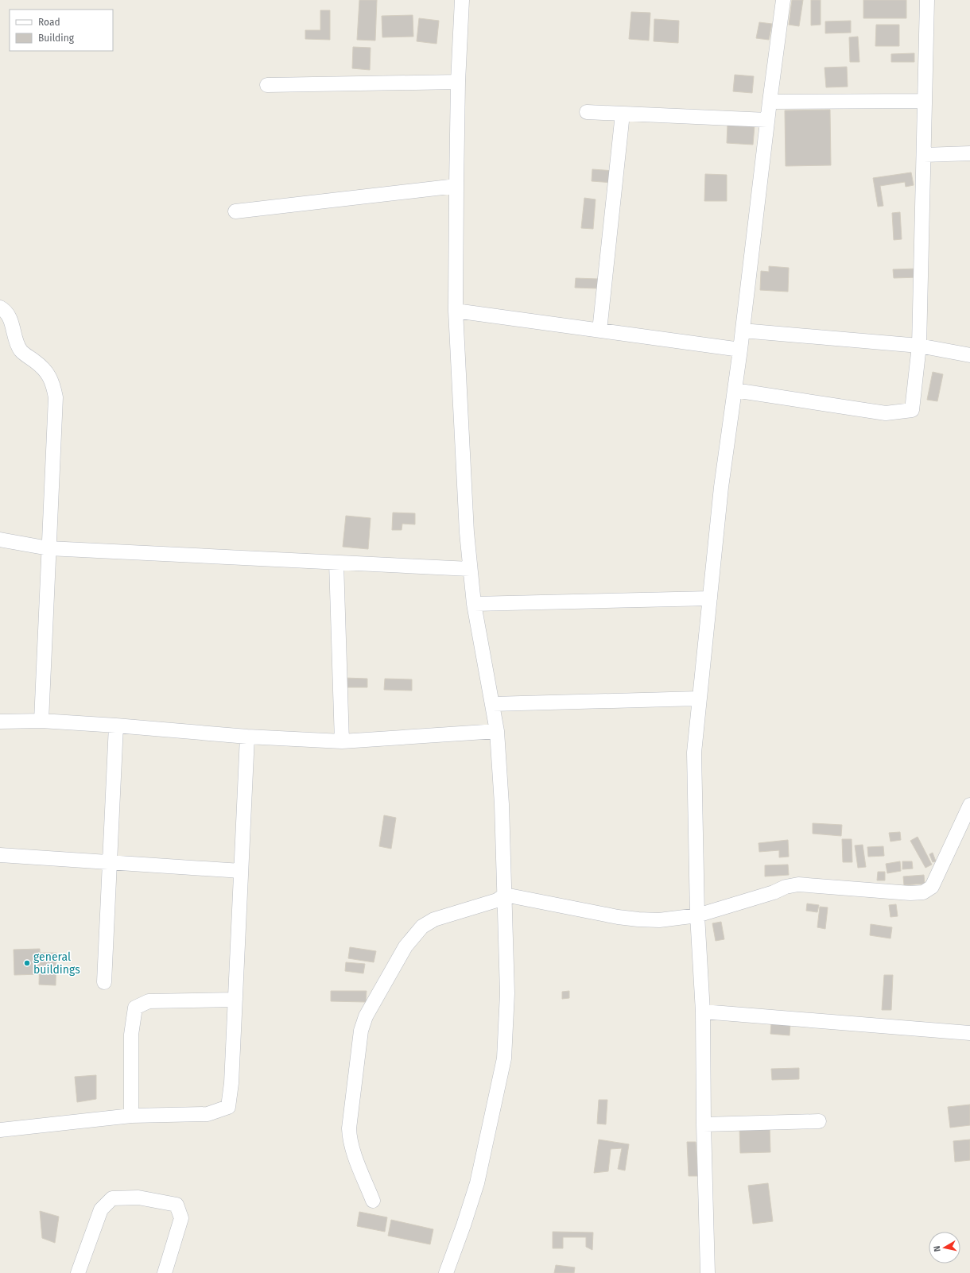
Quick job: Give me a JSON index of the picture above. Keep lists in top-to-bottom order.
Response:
{
  "places": ["general buildings"],
  "legend": ["Road", "Building"],
  "north": "left"
}
